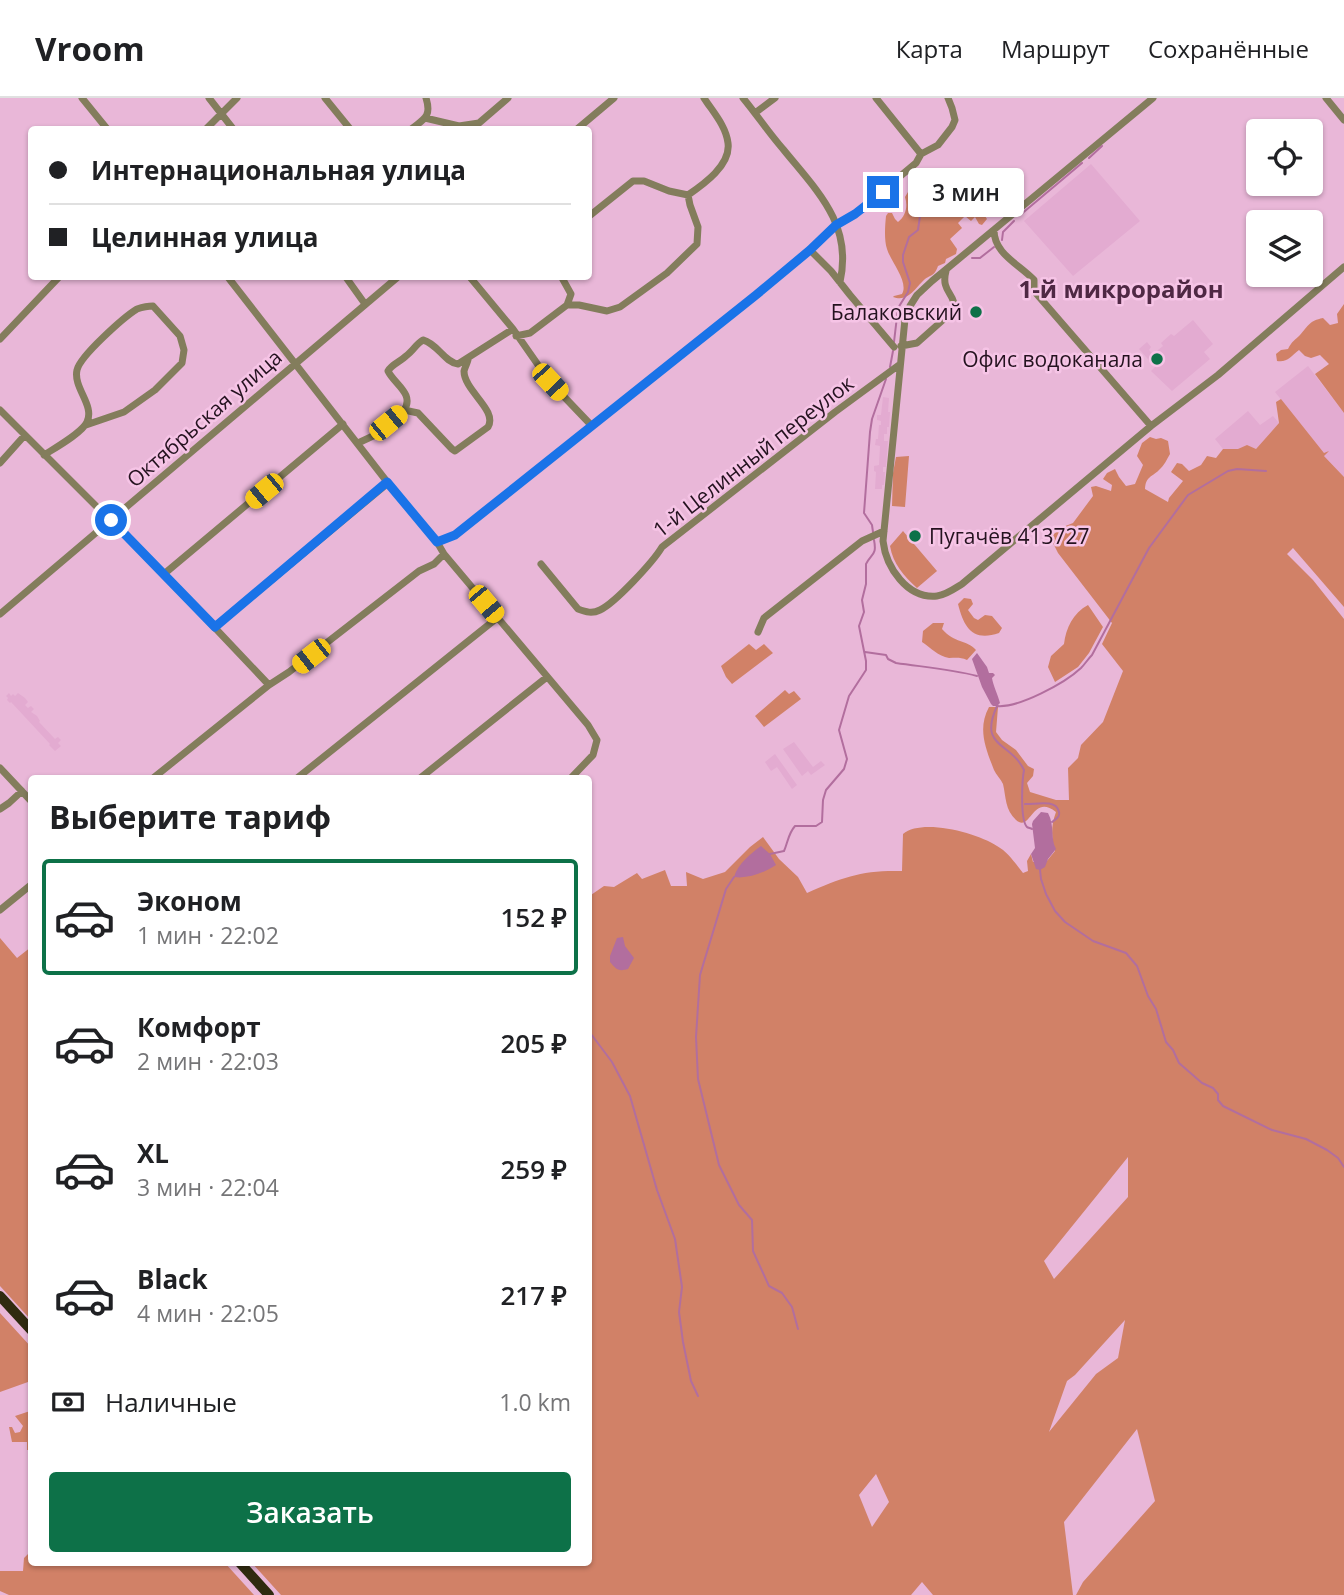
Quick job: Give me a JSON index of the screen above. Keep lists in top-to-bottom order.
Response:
{
  "streets": {
    "street": ["Октябрьская улица", "1-й Целинный переулок"]
  },
  "districts": ["1-й микрорайон"],
  "places": ["Балаковский", "Офис водоканала", "Пугачёв 413727"],
  "page": {
    "header": "Vroom",
    "nav": ["Карта", "Маршрут", "Сохранённые"],
    "banner": ["Интернациональная улица", "Целинная улица"],
    "bubble": "3 мин",
    "heading": "Выберите тариф",
    "list": [
      {
        "name": "Эконом",
        "note": "1 мин · 22:02",
        "value": "152 ₽"
      },
      {
        "name": "Комфорт",
        "note": "2 мин · 22:03",
        "value": "205 ₽"
      },
      {
        "name": "XL",
        "note": "3 мин · 22:04",
        "value": "259 ₽"
      },
      {
        "name": "Black",
        "note": "4 мин · 22:05",
        "value": "217 ₽"
      }
    ],
    "pay": ["Наличные", "1.0 km"],
    "buttons": "Заказать"
  }
}
